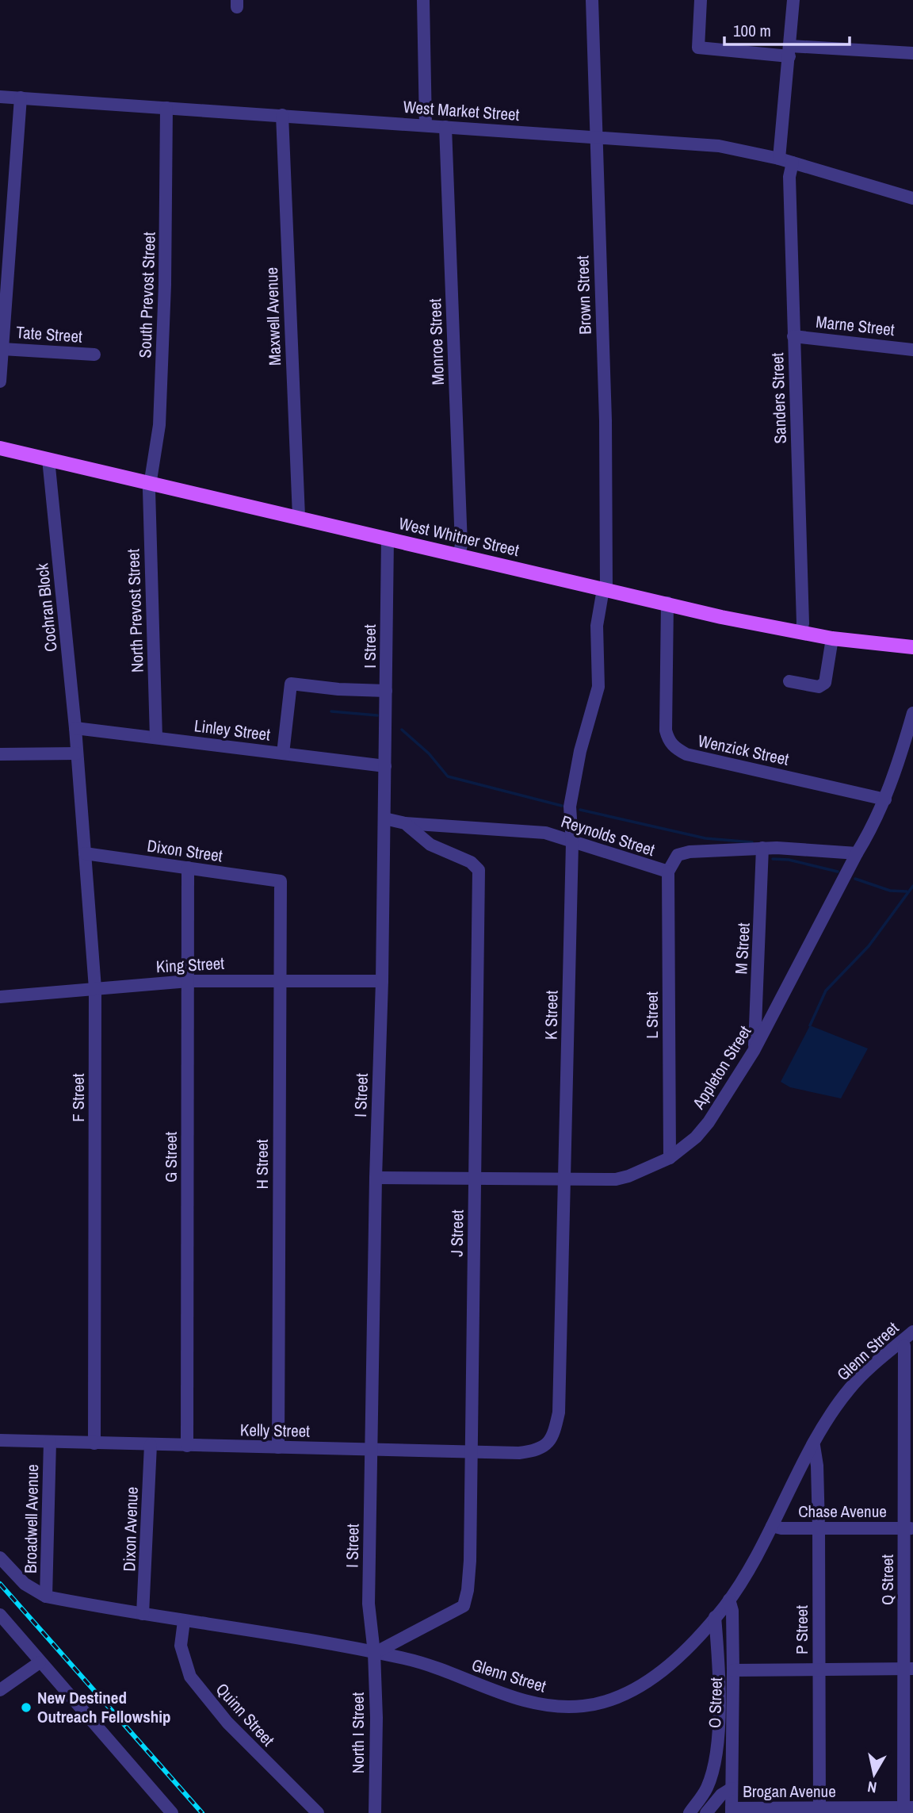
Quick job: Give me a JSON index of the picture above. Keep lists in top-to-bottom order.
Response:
{
  "streets": {
    "main road": ["West Whitner Street"],
    "street": [
      "West Market Street",
      "South Prevost Street",
      "Brown Street",
      "Maxwell Avenue",
      "Marne Street",
      "Tate Street",
      "Monroe Street",
      "Sanders Street",
      "Cochran Block",
      "North Prevost Street",
      "I Street",
      "Linley Street",
      "Wenzick Street",
      "Reynolds Street",
      "Dixon Street",
      "M Street",
      "King Street",
      "K Street",
      "L Street",
      "Appleton Street",
      "F Street",
      "G Street",
      "H Street",
      "J Street",
      "Glenn Street",
      "Kelly Street",
      "Chase Avenue",
      "Broadwell Avenue",
      "Dixon Avenue",
      "Q Street",
      "P Street",
      "O Street",
      "Quinn Street",
      "North I Street",
      "Brogan Avenue"
    ]
  },
  "crossings": [
    ["West Market Street", "South Prevost Street"],
    ["West Market Street", "Brown Street"],
    ["West Market Street", "Maxwell Avenue"],
    ["West Market Street", "Monroe Street"],
    ["West Market Street", "Sanders Street"],
    ["South Prevost Street", "West Whitner Street"],
    ["South Prevost Street", "North Prevost Street"],
    ["Brown Street", "West Whitner Street"],
    ["Brown Street", "K Street"],
    ["Maxwell Avenue", "West Whitner Street"],
    ["Marne Street", "Sanders Street"],
    ["Monroe Street", "West Whitner Street"],
    ["Sanders Street", "West Whitner Street"],
    ["West Whitner Street", "Cochran Block"],
    ["West Whitner Street", "North Prevost Street"],
    ["West Whitner Street", "I Street"],
    ["West Whitner Street", "Wenzick Street"],
    ["West Whitner Street", "K Street"],
    ["Cochran Block", "Linley Street"],
    ["Cochran Block", "F Street"],
    ["North Prevost Street", "Linley Street"],
    ["I Street", "Linley Street"],
    ["I Street", "King Street"],
    ["I Street", "Appleton Street"],
    ["I Street", "J Street"],
    ["I Street", "Glenn Street"],
    ["I Street", "Kelly Street"],
    ["I Street", "North I Street"],
    ["Wenzick Street", "Appleton Street"],
    ["Reynolds Street", "M Street"],
    ["Reynolds Street", "K Street"],
    ["Reynolds Street", "L Street"],
    ["Reynolds Street", "Appleton Street"],
    ["Reynolds Street", "J Street"],
    ["Dixon Street", "F Street"],
    ["Dixon Street", "G Street"],
    ["Dixon Street", "H Street"],
    ["M Street", "Appleton Street"],
    ["King Street", "F Street"],
    ["King Street", "G Street"],
    ["King Street", "H Street"],
    ["K Street", "Appleton Street"],
    ["K Street", "Kelly Street"],
    ["L Street", "Appleton Street"],
    ["Appleton Street", "J Street"],
    ["F Street", "Kelly Street"],
    ["G Street", "Kelly Street"],
    ["H Street", "Kelly Street"],
    ["J Street", "Glenn Street"],
    ["J Street", "Kelly Street"],
    ["J Street", "North I Street"],
    ["Glenn Street", "Chase Avenue"],
    ["Glenn Street", "Broadwell Avenue"],
    ["Glenn Street", "Dixon Avenue"],
    ["Glenn Street", "Q Street"],
    ["Glenn Street", "P Street"],
    ["Glenn Street", "O Street"],
    ["Glenn Street", "Quinn Street"],
    ["Glenn Street", "North I Street"],
    ["Kelly Street", "Broadwell Avenue"],
    ["Kelly Street", "Dixon Avenue"],
    ["Chase Avenue", "Q Street"],
    ["Chase Avenue", "P Street"],
    ["Q Street", "Brogan Avenue"],
    ["P Street", "Brogan Avenue"],
    ["O Street", "Brogan Avenue"]
  ],
  "places": ["New Destined Outreach Fellowship"],
  "scale_bar": "100 m",
  "north": "bottom"
}
